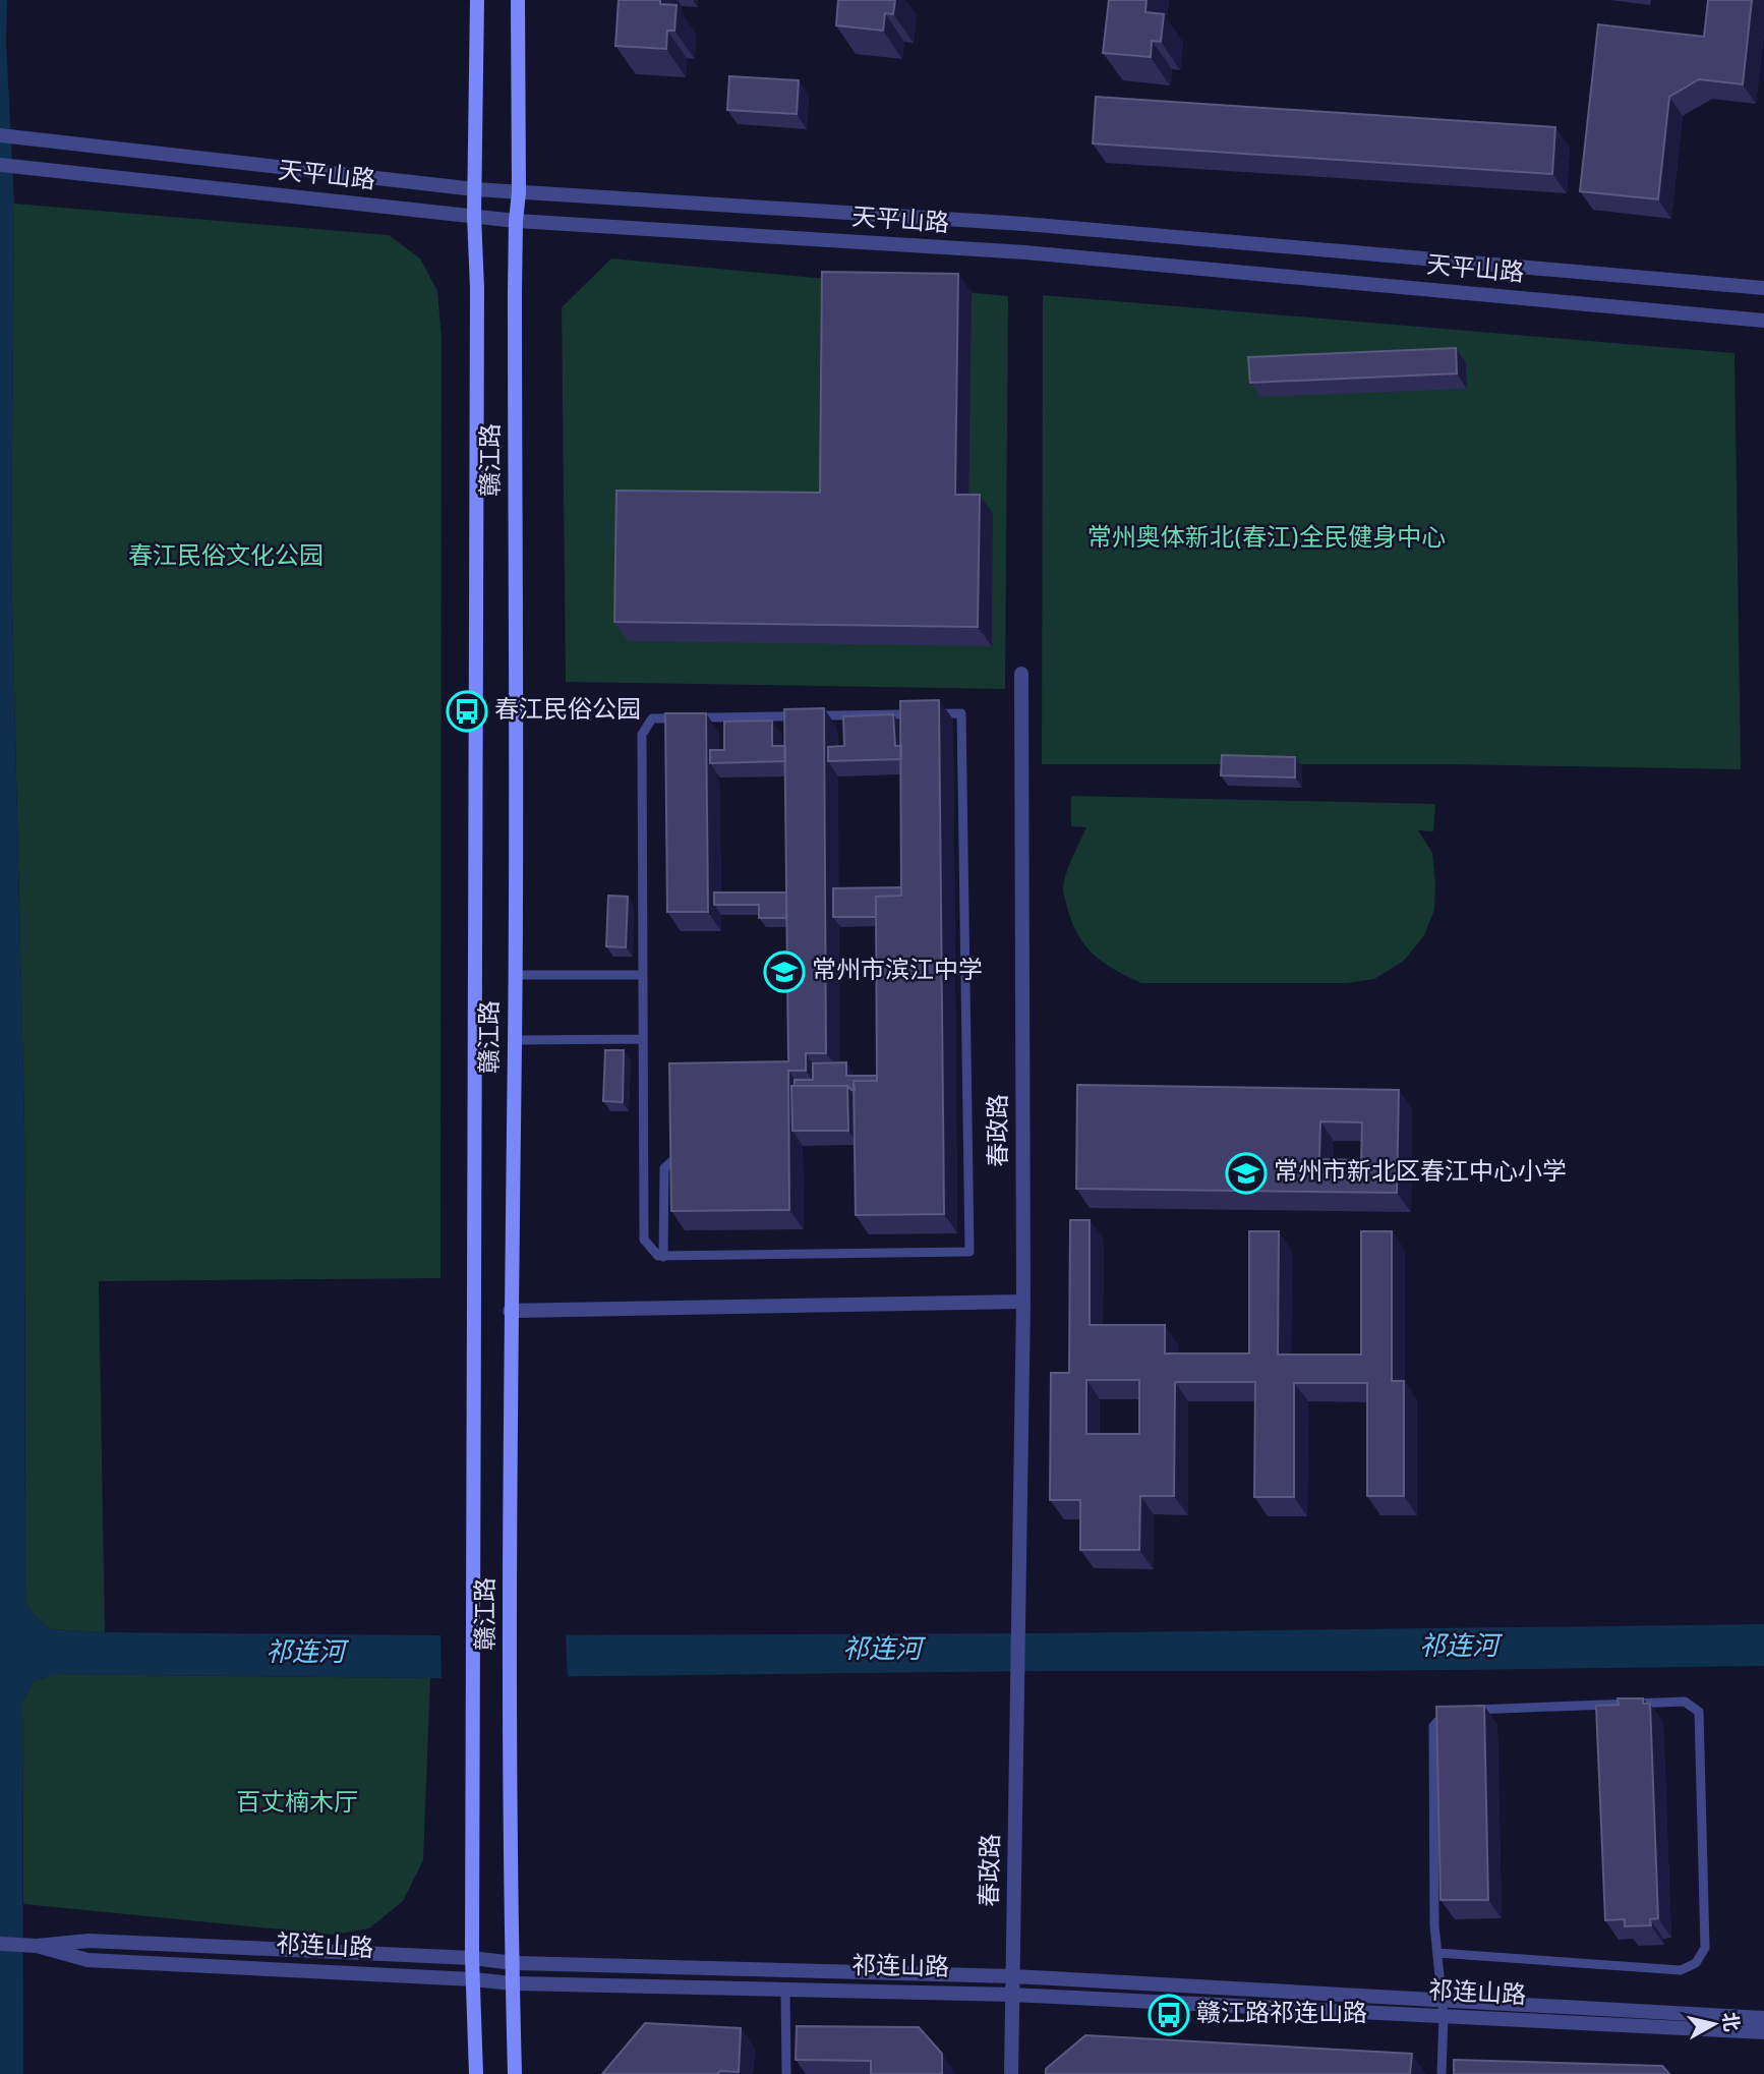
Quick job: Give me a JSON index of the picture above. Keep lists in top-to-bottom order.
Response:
{
  "streets": {
    "main road": ["赣江路"],
    "street": ["天平山路", "春政路", "祁连山路"]
  },
  "crossings": [
    ["天平山路", "赣江路"],
    ["赣江路", "祁连山路"],
    ["春政路", "祁连山路"]
  ],
  "water": ["祁连河"],
  "parks": ["常州奥体新北(春江)全民健身中心", "春江民俗文化公园", "百丈楠木厅"],
  "places": {
    "bus stop": ["春江民俗公园", "赣江路祁连山路"],
    "school or university": ["常州市滨江中学", "常州市新北区春江中心小学"]
  },
  "north": "right"
}
